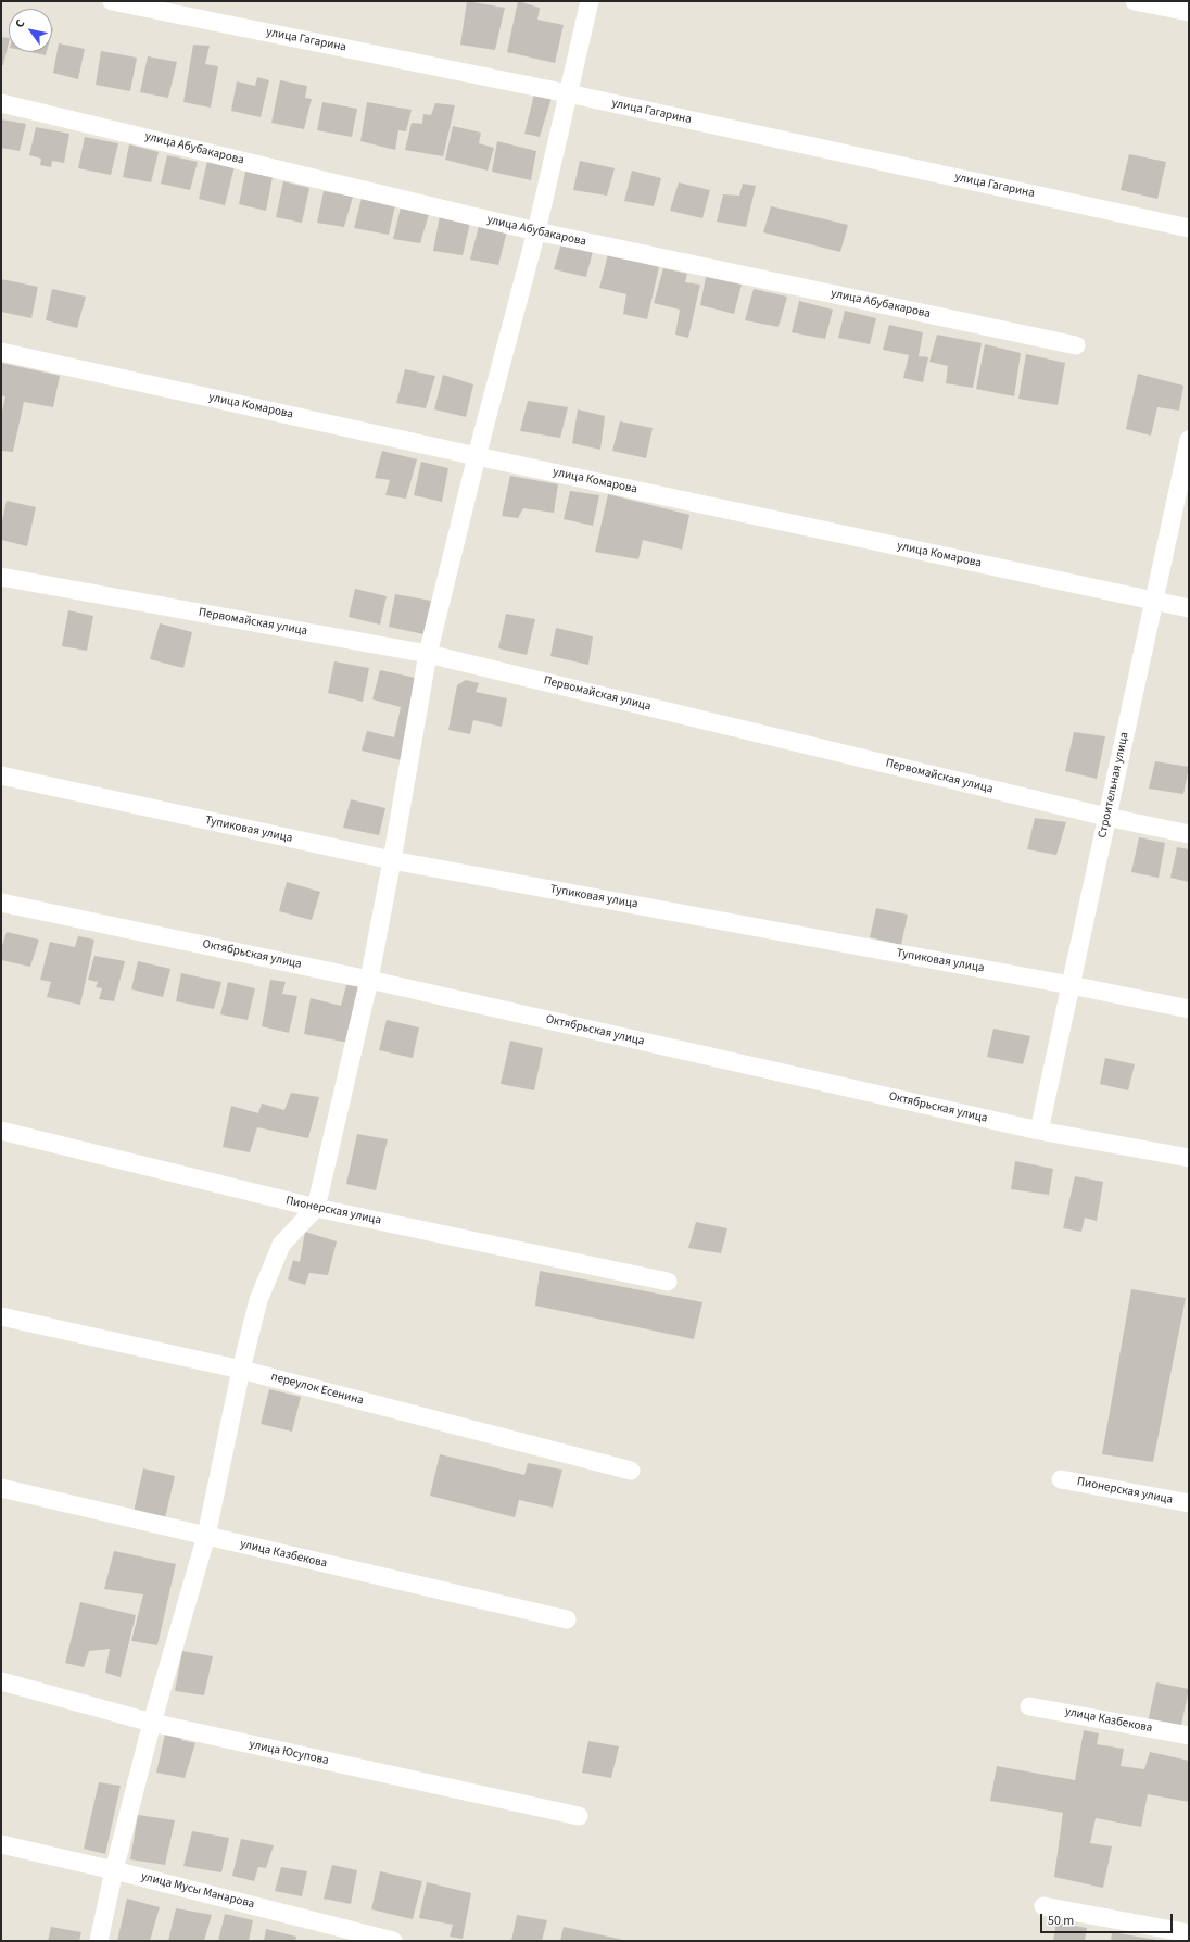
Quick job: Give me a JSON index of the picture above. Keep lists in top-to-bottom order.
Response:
{
  "streets": {
    "street": [
      "улица Гагарина",
      "улица Абубакарова",
      "улица Комарова",
      "Первомайская улица",
      "Строительная улица",
      "Тупиковая улица",
      "Октябрьская улица",
      "Пионерская улица",
      "переулок Есенина",
      "улица Казбекова",
      "улица Юсупова",
      "улица Мусы Манарова"
    ]
  },
  "crossings": [
    ["улица Комарова", "Строительная улица"],
    ["Первомайская улица", "Строительная улица"],
    ["Строительная улица", "Тупиковая улица"],
    ["Строительная улица", "Октябрьская улица"]
  ],
  "scale_bar": "50 m",
  "north": "top left"
}
